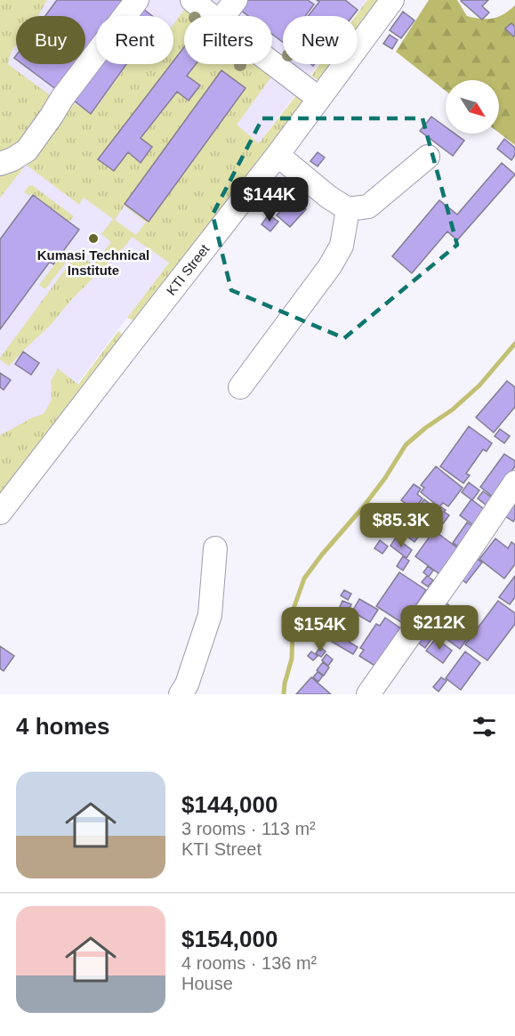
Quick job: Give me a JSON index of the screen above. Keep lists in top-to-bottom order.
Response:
{
  "streets": {
    "street": ["KTI Street"]
  },
  "places": ["Kumasi Technical Institute"],
  "north": "bottom right",
  "page": {
    "chip": [
      "Buy",
      "Rent",
      "Filters",
      "New"
    ],
    "price": [
      "$144K",
      "$85.3K",
      "$212K",
      "$154K"
    ],
    "heading": "4 homes",
    "list": [
      {
        "name": "$144,000",
        "note": "3 rooms · 113 m² · KTI Street"
      },
      {
        "name": "$154,000",
        "note": "4 rooms · 136 m² · House"
      }
    ]
  }
}
